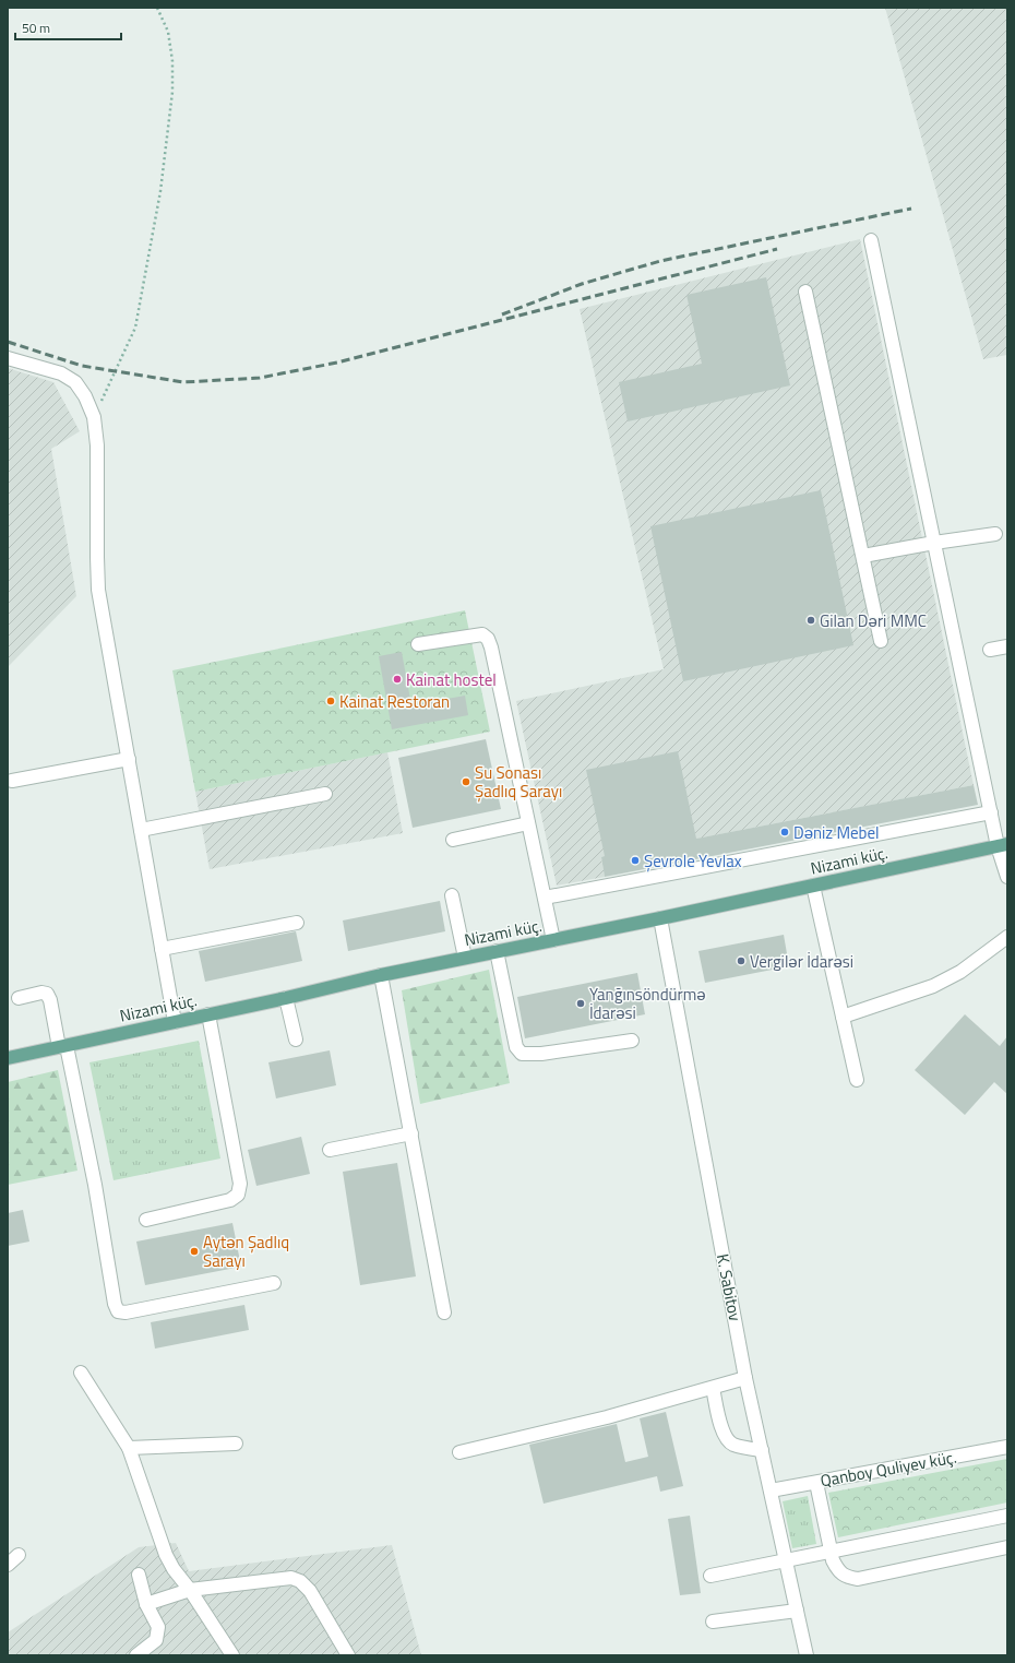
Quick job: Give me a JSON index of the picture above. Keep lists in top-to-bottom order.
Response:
{
  "streets": {
    "main road": ["Nizami küç."],
    "street": ["K. Sabitov", "Qanboy Quliyev küç."]
  },
  "crossings": [
    ["Nizami küç.", "K. Sabitov"],
    ["K. Sabitov", "Qanboy Quliyev küç."]
  ],
  "places": [
    "Gilan Dəri MMC",
    "Kainat hostel",
    "Kainat Restoran",
    "Su Sonası Şadlıq Sarayı",
    "Dəniz Mebel",
    "Şevrole Yevlax",
    "Vergilər İdarəsi",
    "Yanğınsöndürmə İdarəsi",
    "Aytən Şadlıq Sarayı"
  ],
  "scale_bar": "50 m"
}
